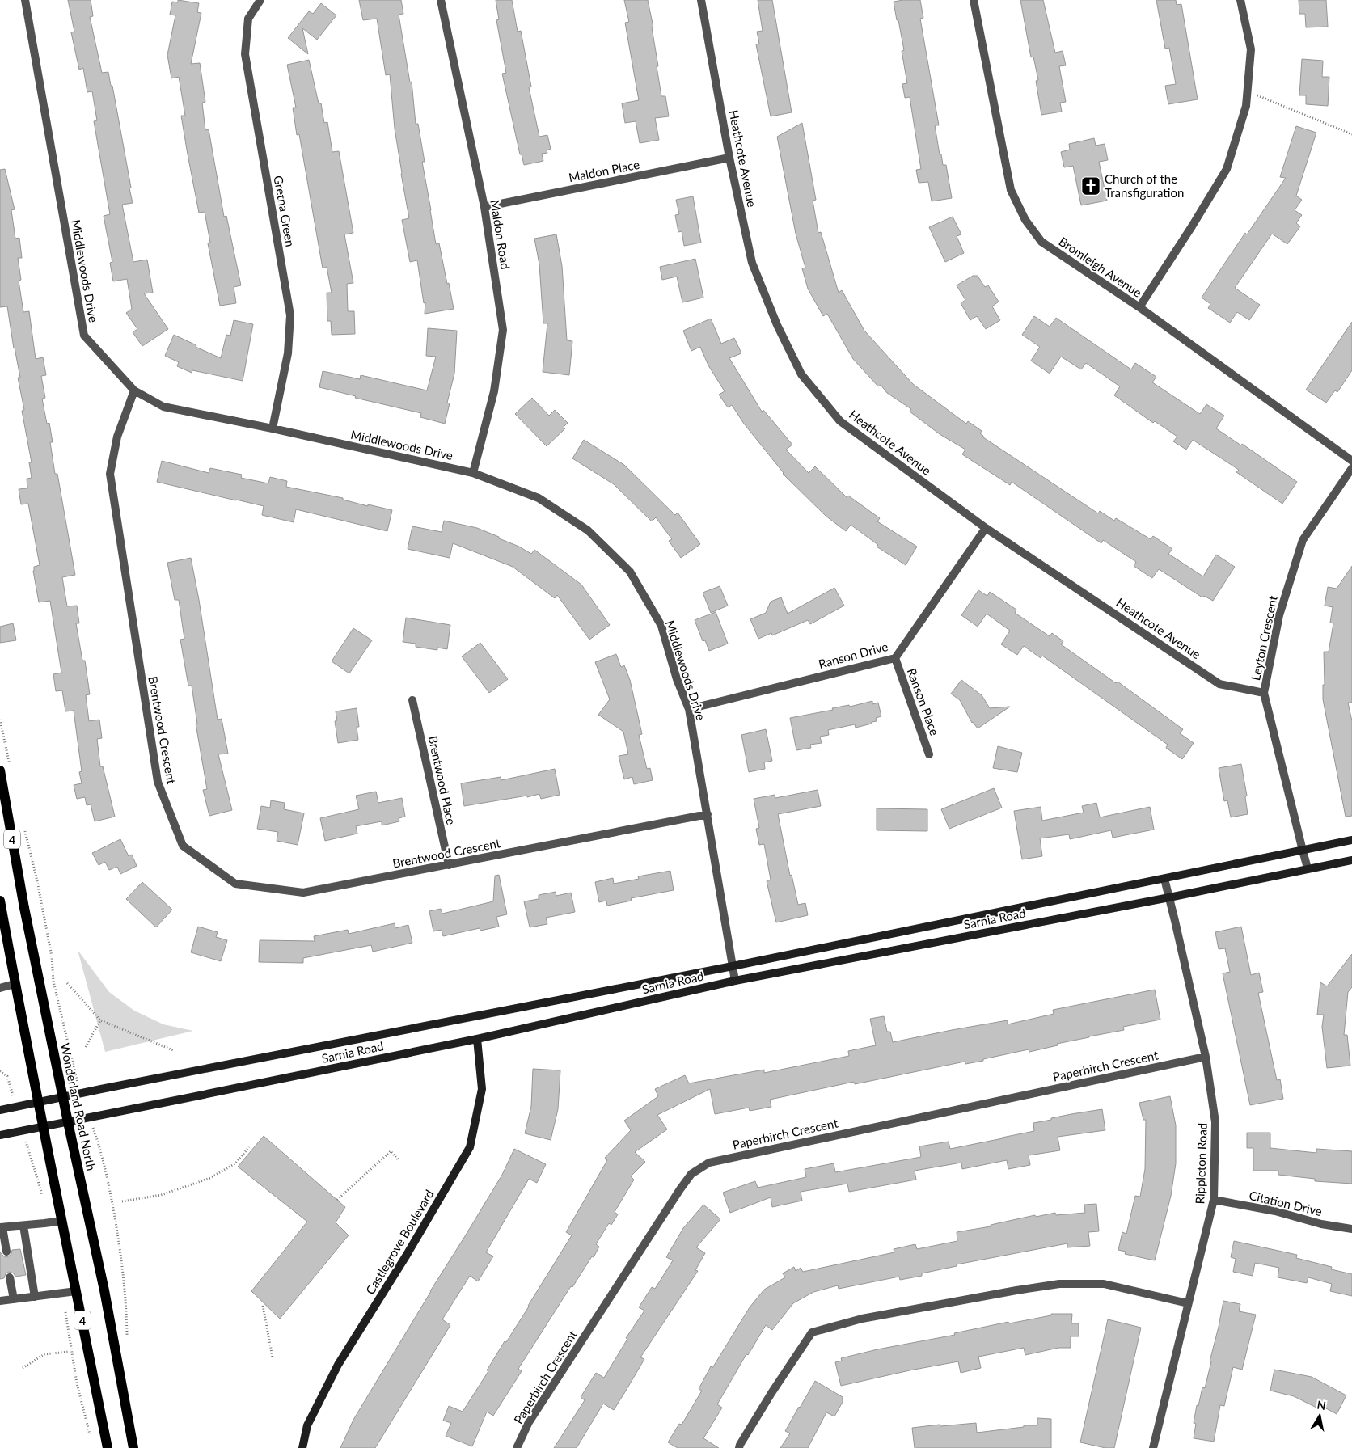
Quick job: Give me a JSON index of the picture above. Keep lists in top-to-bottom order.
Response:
{
  "streets": {
    "main road": [
      "4",
      "Sarnia Road",
      "Wonderland Road North",
      "Castlegrove Boulevard"
    ],
    "street": [
      "Heathcote Avenue",
      "Maldon Place",
      "Gretna Green",
      "Maldon Road",
      "Bromleigh Avenue",
      "Middlewoods Drive",
      "Leyton Crescent",
      "Ranson Drive",
      "Ranson Place",
      "Brentwood Crescent",
      "Brentwood Place",
      "Paperbirch Crescent",
      "Rippleton Road",
      "Citation Drive"
    ]
  },
  "crossings": [
    ["Heathcote Avenue", "Maldon Place"],
    ["Heathcote Avenue", "Leyton Crescent"],
    ["Heathcote Avenue", "Ranson Drive"],
    ["Maldon Place", "Maldon Road"],
    ["Gretna Green", "Middlewoods Drive"],
    ["Maldon Road", "Middlewoods Drive"],
    ["Middlewoods Drive", "Ranson Drive"],
    ["Middlewoods Drive", "Brentwood Crescent"],
    ["Middlewoods Drive", "Sarnia Road"],
    ["Leyton Crescent", "Sarnia Road"],
    ["Ranson Drive", "Ranson Place"],
    ["Brentwood Crescent", "Brentwood Place"],
    ["4", "Sarnia Road"],
    ["Sarnia Road", "Wonderland Road North"],
    ["Sarnia Road", "Rippleton Road"],
    ["Sarnia Road", "Castlegrove Boulevard"],
    ["Paperbirch Crescent", "Rippleton Road"],
    ["Rippleton Road", "Citation Drive"]
  ],
  "places": {
    "church": ["Church of the Transfiguration"]
  },
  "north": "top"
}
